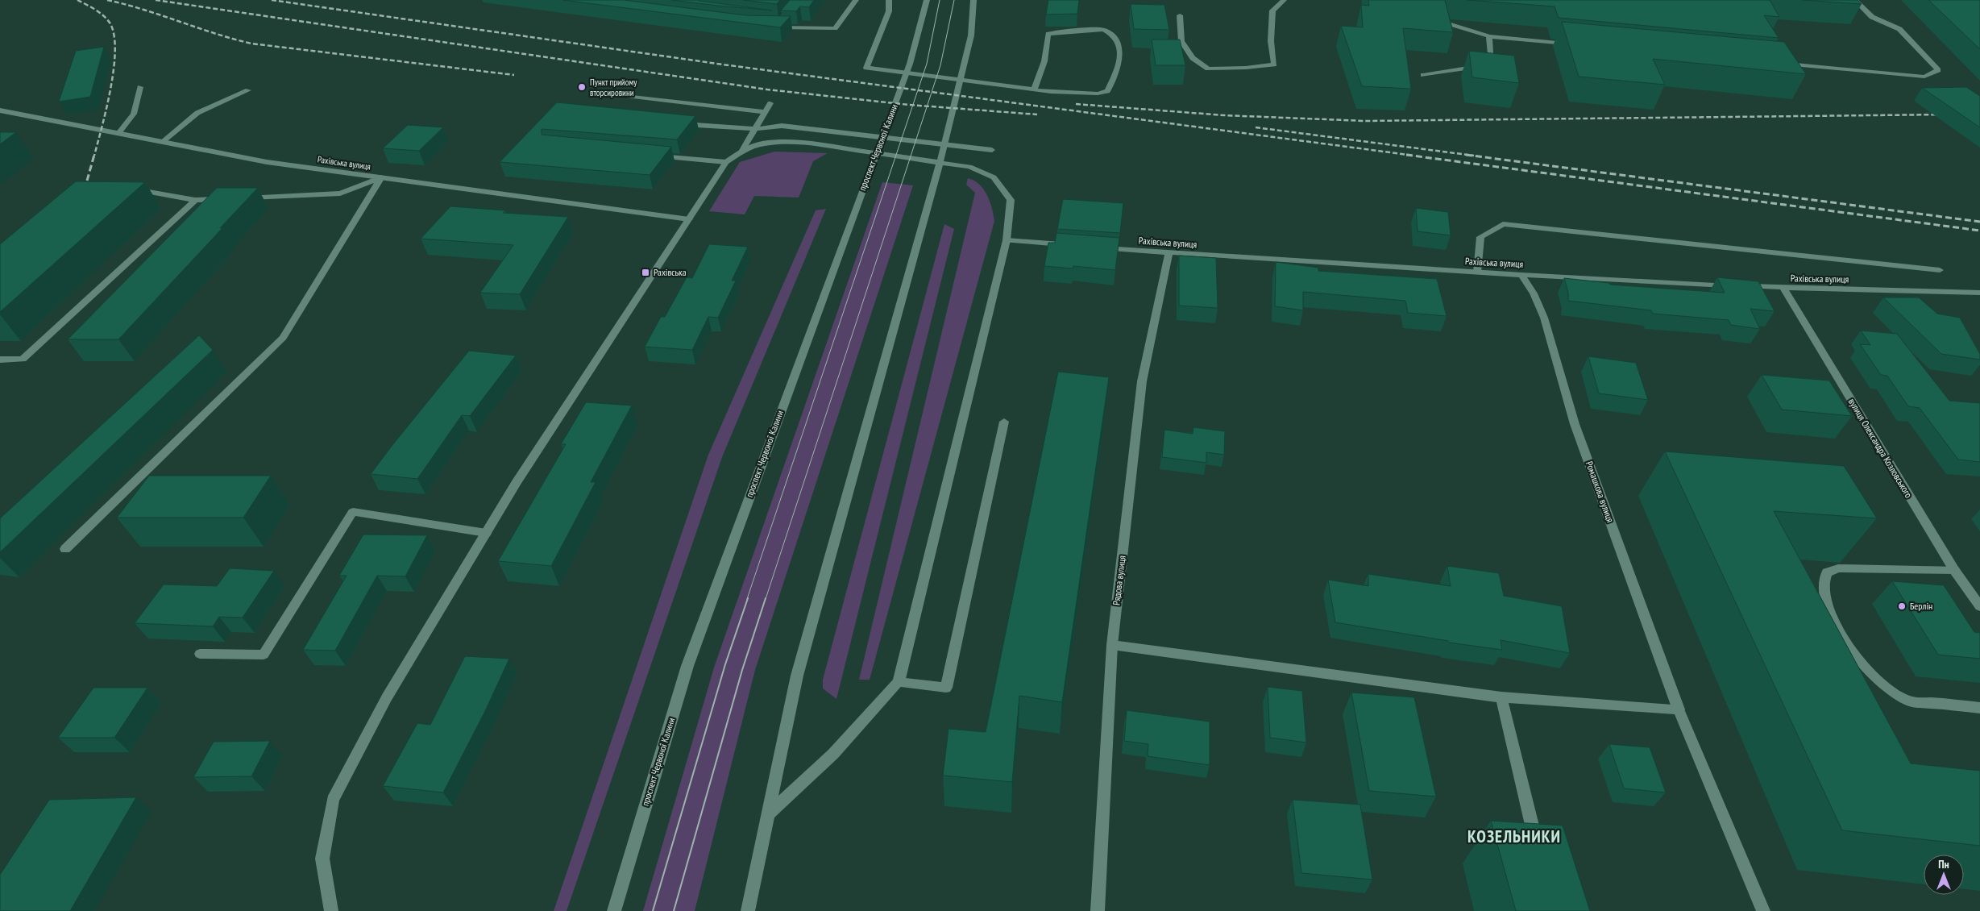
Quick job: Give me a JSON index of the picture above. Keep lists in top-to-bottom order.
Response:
{
  "streets": {
    "main road": [
      "проспект Червоної Калини",
      "Рахівська вулиця",
      "вулиця Олександра Козловського",
      "Ромашкова вулиця",
      "Рядова вулиця"
    ]
  },
  "crossings": [
    ["Рахівська вулиця", "вулиця Олександра Козловського"],
    ["Рахівська вулиця", "Ромашкова вулиця"],
    ["Рахівська вулиця", "Рядова вулиця"]
  ],
  "districts": ["КОЗЕЛЬНИКИ"],
  "places": {
    "other": ["Пункт прийому вторсировини", "Берлін"],
    "transit": ["Рахівська"]
  },
  "north": "top"
}
